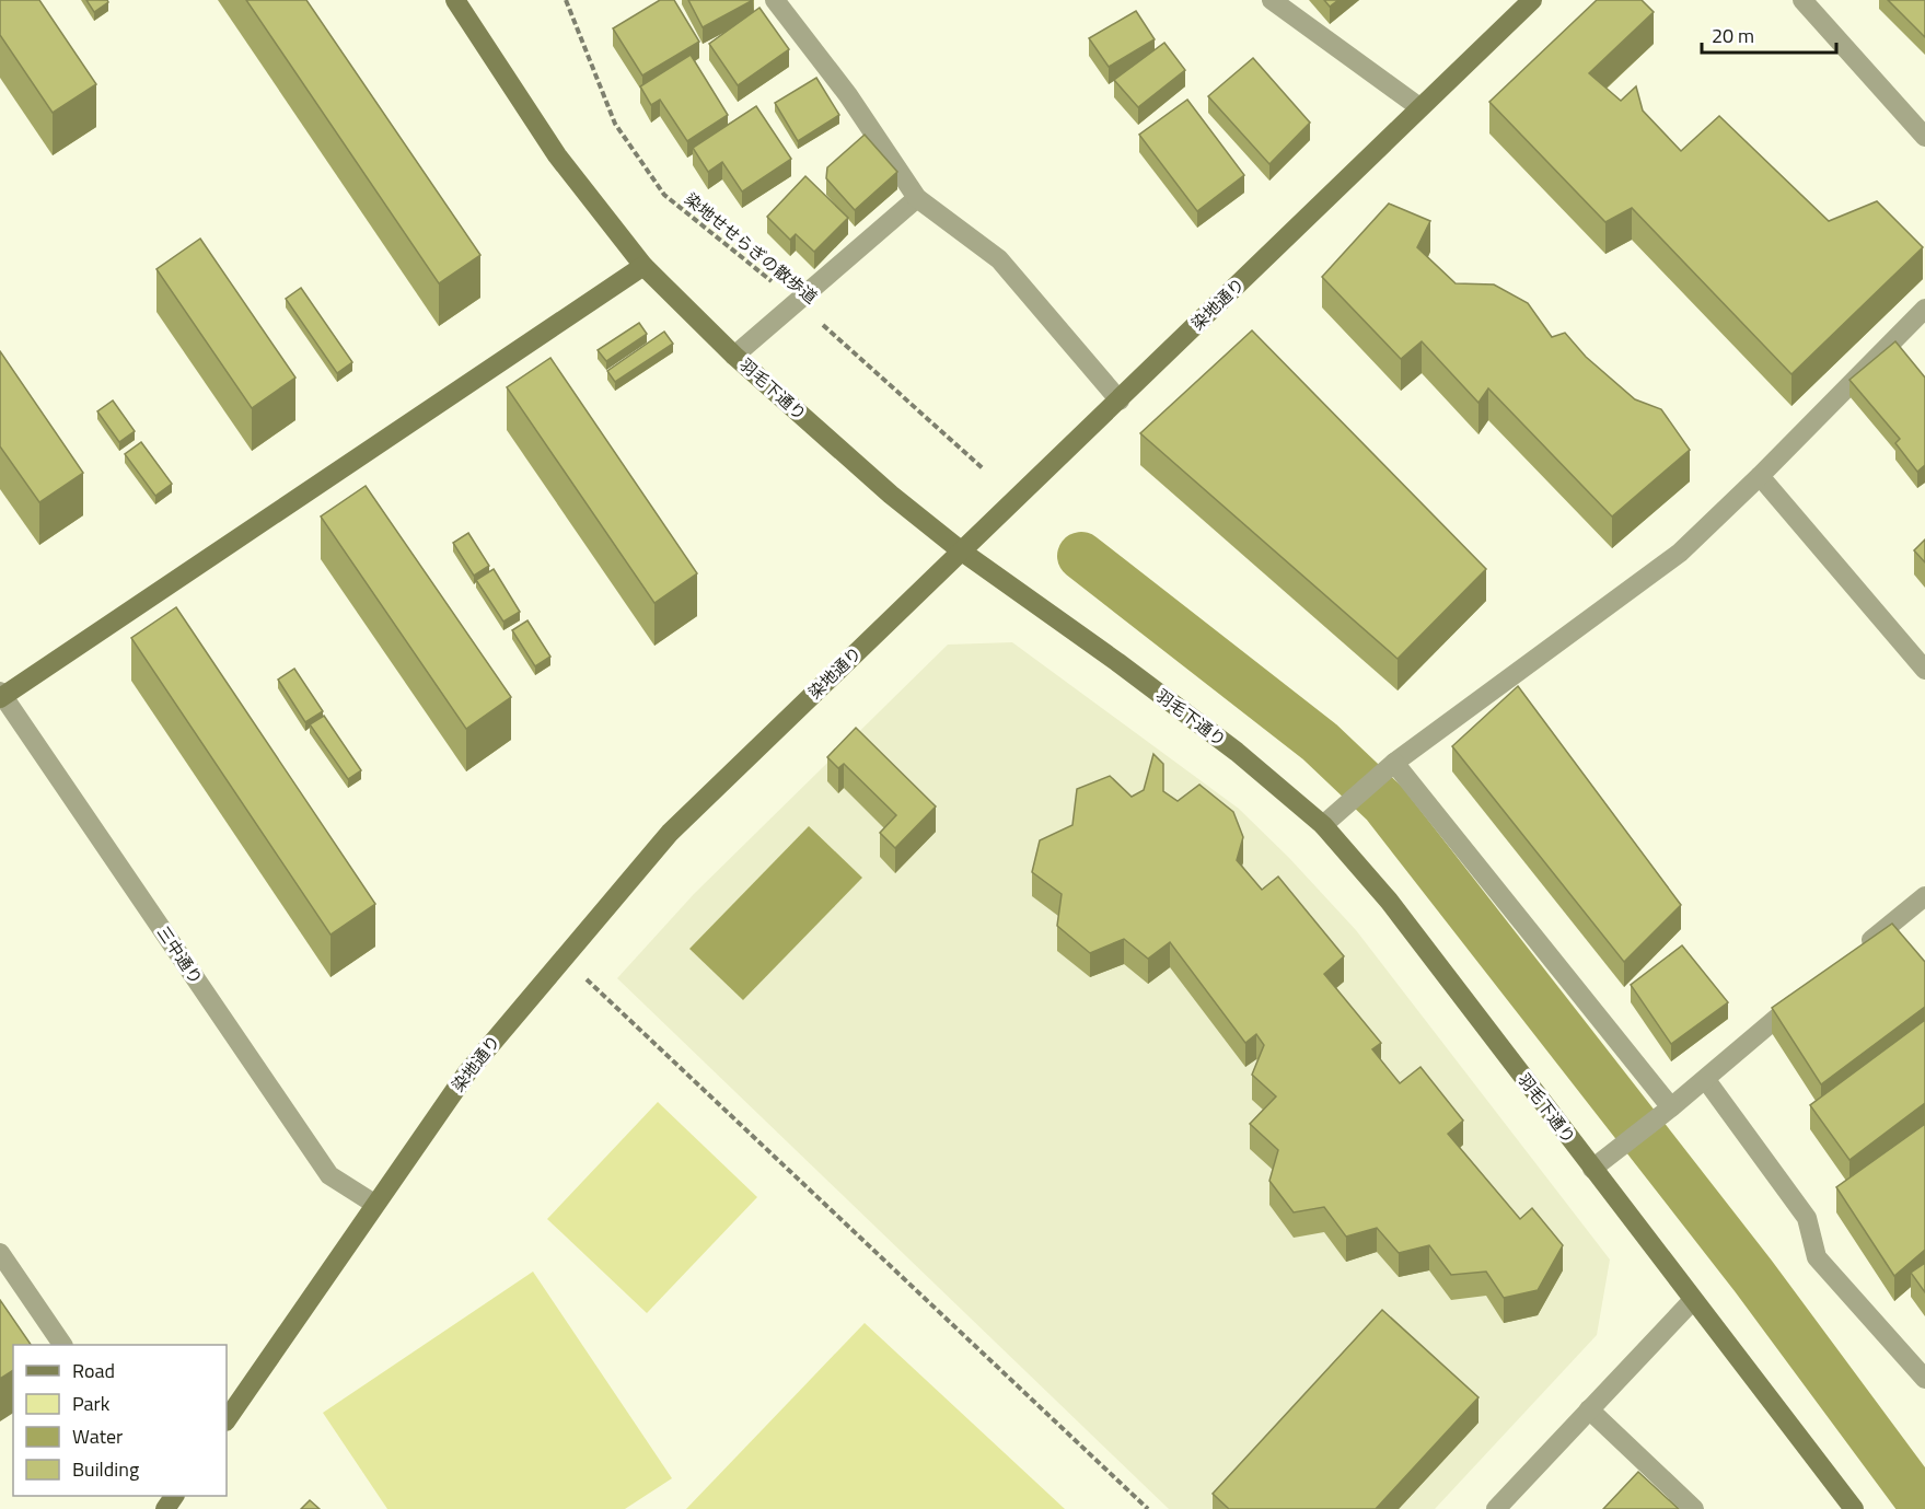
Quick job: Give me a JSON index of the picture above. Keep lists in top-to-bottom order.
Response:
{
  "streets": {
    "street": ["染地通り", "羽毛下通り", "三中通り"],
    "path": ["染地せせらぎの散歩道"]
  },
  "crossings": [
    ["染地通り", "羽毛下通り"],
    ["染地通り", "三中通り"]
  ],
  "legend": [
    "Road",
    "Park",
    "Water",
    "Building"
  ],
  "scale_bar": "20 m"
}
